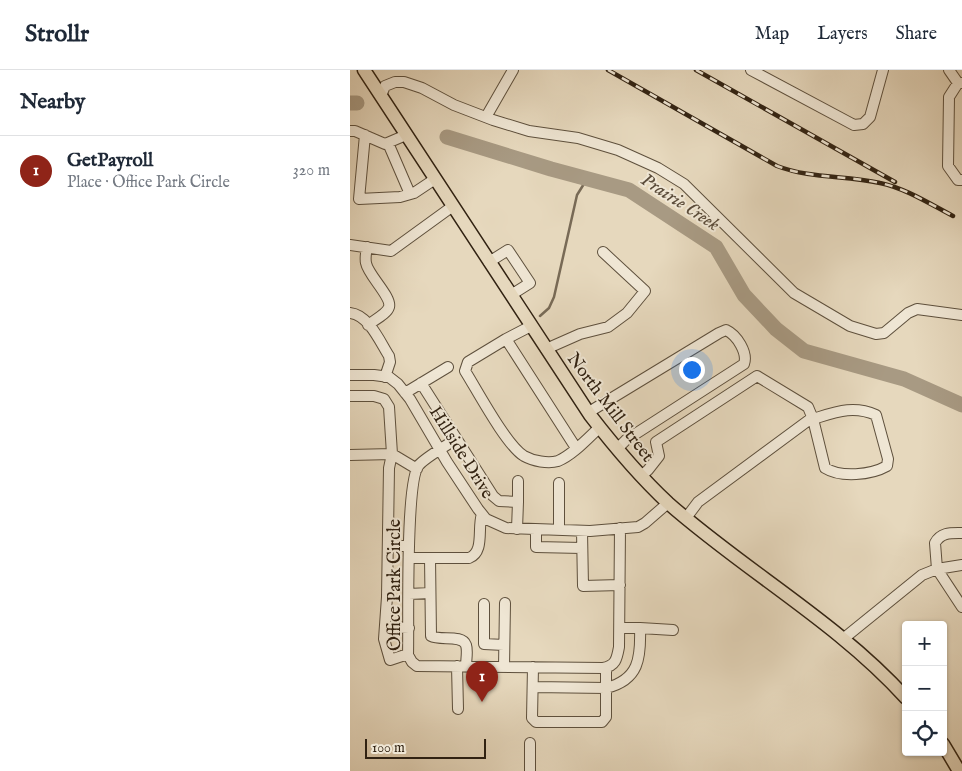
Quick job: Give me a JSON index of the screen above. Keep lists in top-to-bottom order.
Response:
{
  "streets": {
    "main road": ["North Mill Street"],
    "street": ["Hillside Drive", "Office Park Circle"]
  },
  "crossings": [
    ["North Mill Street", "Hillside Drive"]
  ],
  "water": ["Prairie Creek"],
  "scale_bar": "100 m",
  "page": {
    "header": "Strollr",
    "nav": ["Map", "Layers", "Share"],
    "heading": "Nearby",
    "list": [
      {
        "mark": "1",
        "name": "GetPayroll",
        "note": "Place · Office Park Circle",
        "value": "320 m"
      }
    ],
    "map_buttons": ["+", "−"],
    "pins": "1",
    "scale": "100 m"
  }
}
